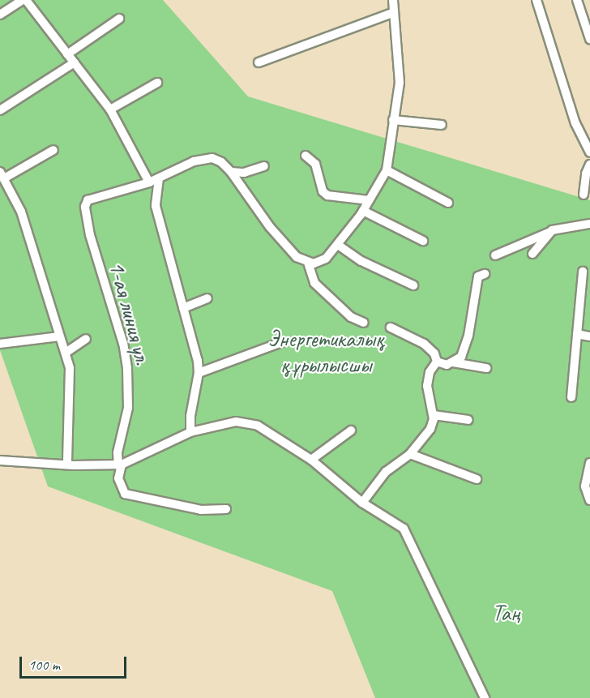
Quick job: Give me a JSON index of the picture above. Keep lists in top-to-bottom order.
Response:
{
  "streets": {
    "street": ["1-ая линия ул."]
  },
  "parks": ["Энергетикалық құрылысшы", "Таң"],
  "scale_bar": "100 m"
}
